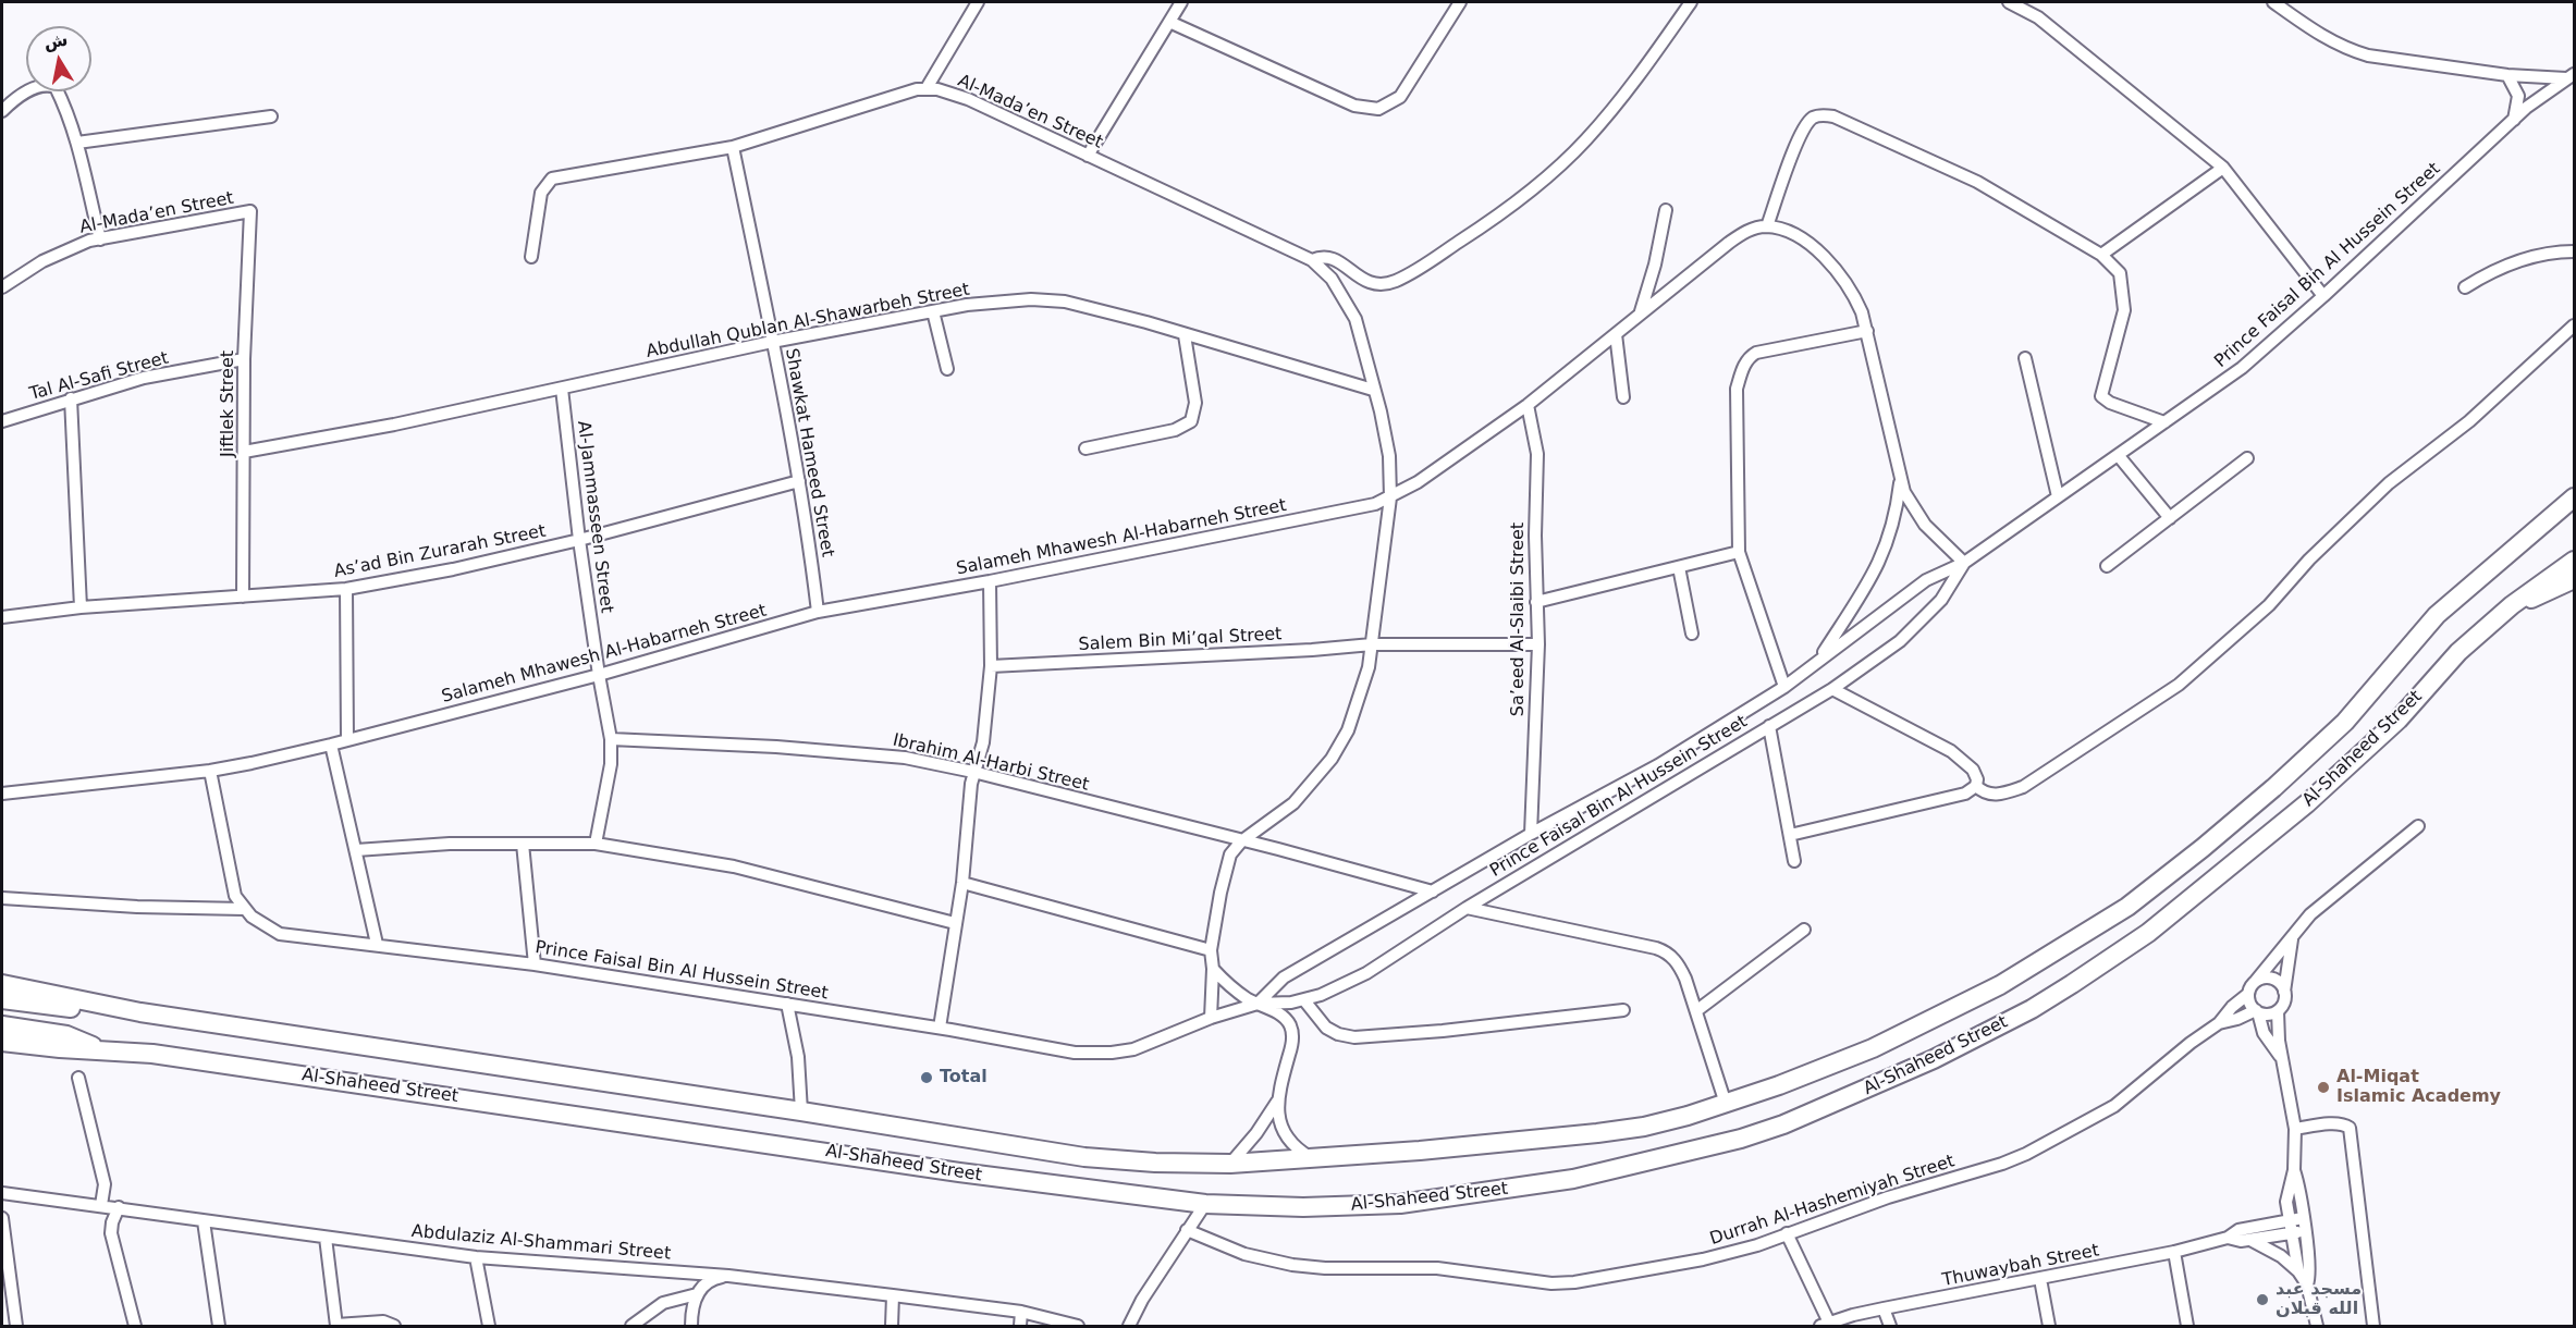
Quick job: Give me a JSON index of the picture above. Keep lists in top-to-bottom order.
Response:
{
  "streets": {
    "highway": ["Al-Shaheed Street"],
    "street": [
      "Al-Mada’en Street",
      "Prince Faisal Bin Al Hussein Street",
      "Abdullah Qublan Al-Shawarbeh Street",
      "Tal Al-Safi Street",
      "Jiftlek Street",
      "Shawkat Hameed Street",
      "Al-Jammasseen Street",
      "Salameh Mhawesh Al-Habarneh Street",
      "As’ad Bin Zurarah Street",
      "Sa’eed Al-Slaibi Street",
      "Salem Bin Mi’qal Street",
      "Ibrahim Al-Harbi Street",
      "Durrah Al-Hashemiyah Street",
      "Abdulaziz Al-Shammari Street",
      "Thuwaybah Street"
    ]
  },
  "crossings": [
    ["Al-Mada’en Street", "Abdullah Qublan Al-Shawarbeh Street"],
    ["Al-Mada’en Street", "Jiftlek Street"],
    ["Al-Mada’en Street", "Shawkat Hameed Street"],
    ["Al-Mada’en Street", "Salameh Mhawesh Al-Habarneh Street"],
    ["Al-Mada’en Street", "Salem Bin Mi’qal Street"],
    ["Al-Mada’en Street", "Ibrahim Al-Harbi Street"],
    ["Prince Faisal Bin Al Hussein Street", "Salameh Mhawesh Al-Habarneh Street"],
    ["Prince Faisal Bin Al Hussein Street", "Sa’eed Al-Slaibi Street"],
    ["Prince Faisal Bin Al Hussein Street", "Ibrahim Al-Harbi Street"],
    ["Abdullah Qublan Al-Shawarbeh Street", "Jiftlek Street"],
    ["Abdullah Qublan Al-Shawarbeh Street", "Shawkat Hameed Street"],
    ["Abdullah Qublan Al-Shawarbeh Street", "Al-Jammasseen Street"],
    ["Tal Al-Safi Street", "Jiftlek Street"],
    ["Jiftlek Street", "As’ad Bin Zurarah Street"],
    ["Shawkat Hameed Street", "Salameh Mhawesh Al-Habarneh Street"],
    ["Shawkat Hameed Street", "As’ad Bin Zurarah Street"],
    ["Al-Jammasseen Street", "Salameh Mhawesh Al-Habarneh Street"],
    ["Al-Jammasseen Street", "As’ad Bin Zurarah Street"],
    ["Al-Jammasseen Street", "Ibrahim Al-Harbi Street"],
    ["Salameh Mhawesh Al-Habarneh Street", "Sa’eed Al-Slaibi Street"],
    ["Sa’eed Al-Slaibi Street", "Salem Bin Mi’qal Street"]
  ],
  "places": ["Total", "Al-Miqat Islamic Academy", "مسجد عبد الله قبلان"],
  "north": "top"
}
